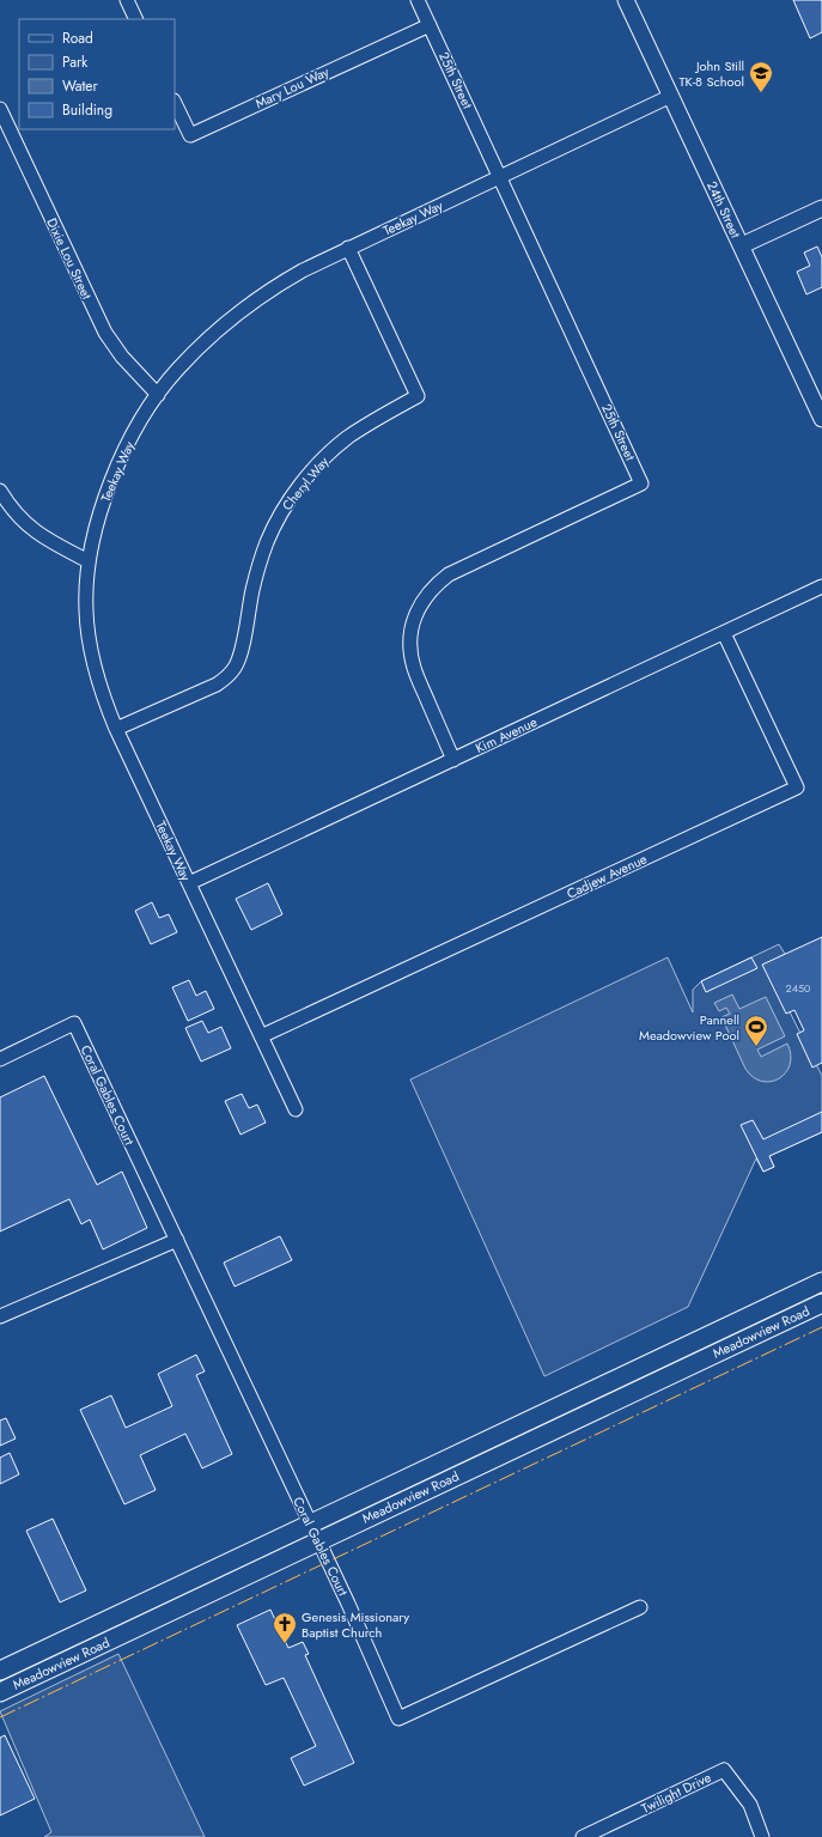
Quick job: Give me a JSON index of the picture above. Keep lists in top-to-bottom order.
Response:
{
  "streets": {
    "main road": ["Meadowview Road"],
    "street": [
      "25th Street",
      "Mary Lou Way",
      "24th Street",
      "Teekay Way",
      "Dixie Lou Street",
      "Cheryl Way",
      "Kim Avenue",
      "Cadjew Avenue",
      "Coral Gables Court",
      "Twilight Drive"
    ]
  },
  "crossings": [
    ["25th Street", "Mary Lou Way"],
    ["25th Street", "Teekay Way"],
    ["25th Street", "Kim Avenue"],
    ["24th Street", "Teekay Way"],
    ["Teekay Way", "Dixie Lou Street"],
    ["Teekay Way", "Cheryl Way"],
    ["Teekay Way", "Kim Avenue"],
    ["Teekay Way", "Cadjew Avenue"],
    ["Kim Avenue", "Cadjew Avenue"],
    ["Coral Gables Court", "Meadowview Road"]
  ],
  "places": {
    "school or university": ["John Still TK-8 School"],
    "sports": ["Pannell Meadowview Pool"],
    "church": ["Genesis Missionary Baptist Church"]
  },
  "house_numbers": ["2450"],
  "legend": [
    "Road",
    "Park",
    "Water",
    "Building"
  ]
}
